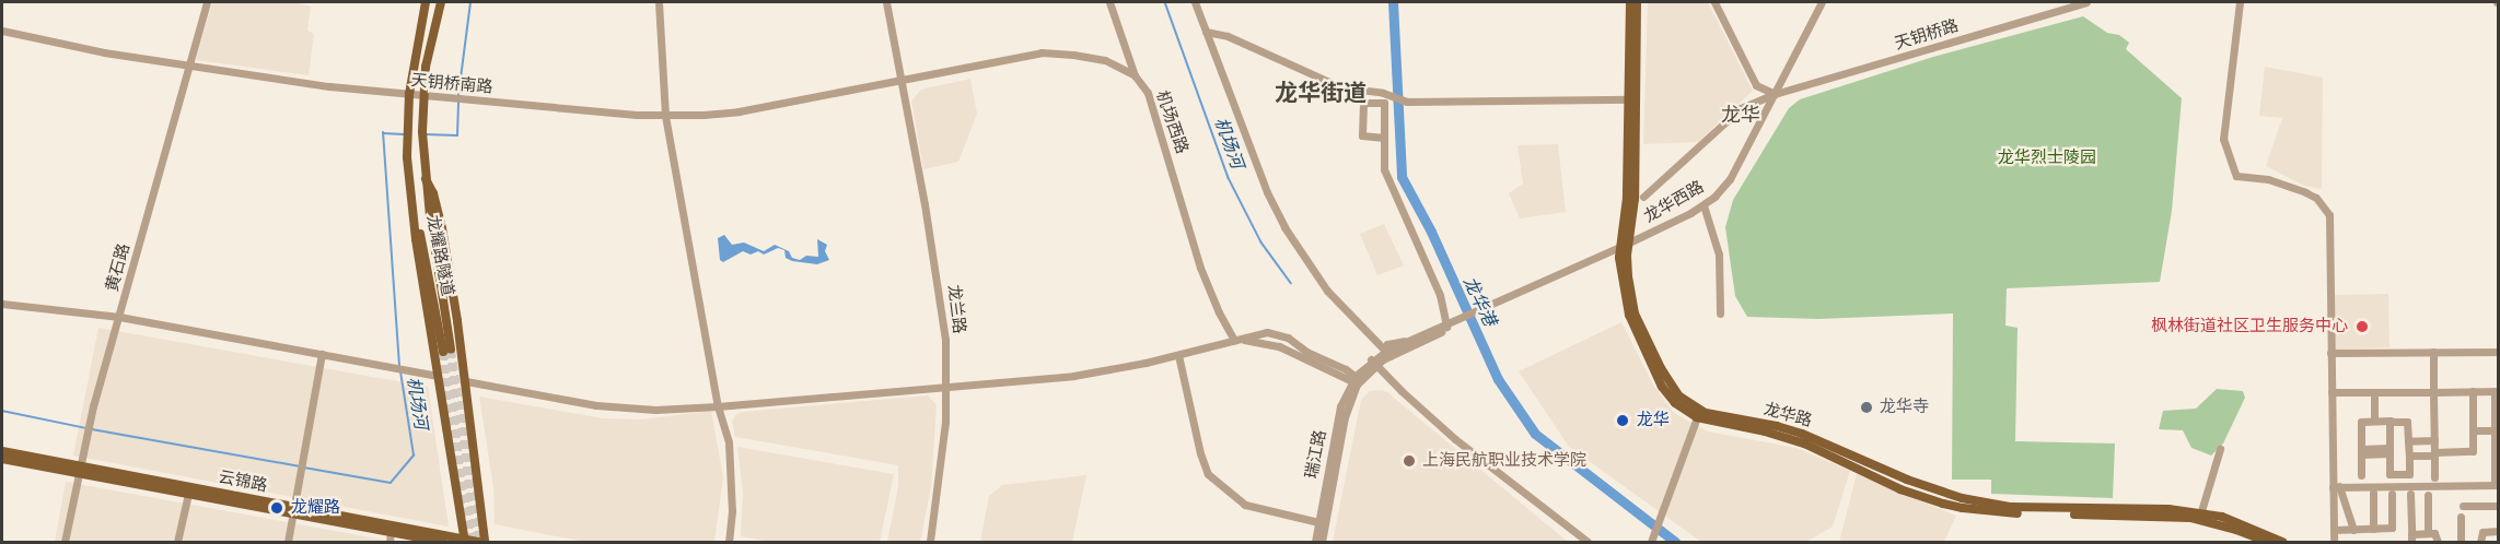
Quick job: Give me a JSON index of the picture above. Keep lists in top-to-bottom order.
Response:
{
  "streets": {
    "main road": ["龙耀路隧道", "龙华路", "云锦路"],
    "street": [
      "天钥桥路",
      "天钥桥南路",
      "机场西路",
      "龙华西路",
      "黄石路",
      "龙兰路",
      "瑞江路"
    ]
  },
  "crossings": [
    ["天钥桥路", "龙华西路"],
    ["天钥桥南路", "机场西路"],
    ["天钥桥南路", "黄石路"],
    ["天钥桥南路", "龙兰路"],
    ["龙华西路", "龙华路"],
    ["龙华西路", "瑞江路"],
    ["黄石路", "云锦路"]
  ],
  "districts": ["龙华街道", "龙华"],
  "water": ["机场河", "龙华港"],
  "parks": ["龙华烈士陵园"],
  "places": [
    "枫林街道社区卫生服务中心",
    "龙华寺",
    "龙华",
    "上海民航职业技术学院",
    "龙耀路"
  ]
}
